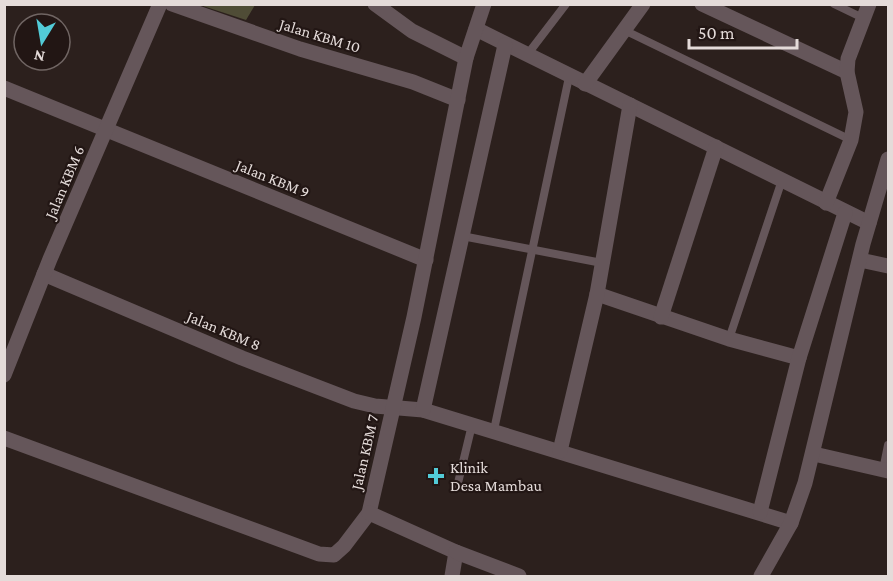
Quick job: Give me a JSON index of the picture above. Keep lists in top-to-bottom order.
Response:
{
  "streets": {
    "street": [
      "Jalan KBM 10",
      "Jalan KBM 9",
      "Jalan KBM 6",
      "Jalan KBM 8",
      "Jalan KBM 7"
    ]
  },
  "crossings": [
    ["Jalan KBM 10", "Jalan KBM 7"],
    ["Jalan KBM 9", "Jalan KBM 6"],
    ["Jalan KBM 9", "Jalan KBM 7"],
    ["Jalan KBM 6", "Jalan KBM 8"],
    ["Jalan KBM 8", "Jalan KBM 7"]
  ],
  "places": {
    "health": ["Klinik Desa Mambau"]
  },
  "scale_bar": "50 m",
  "north": "bottom"
}
